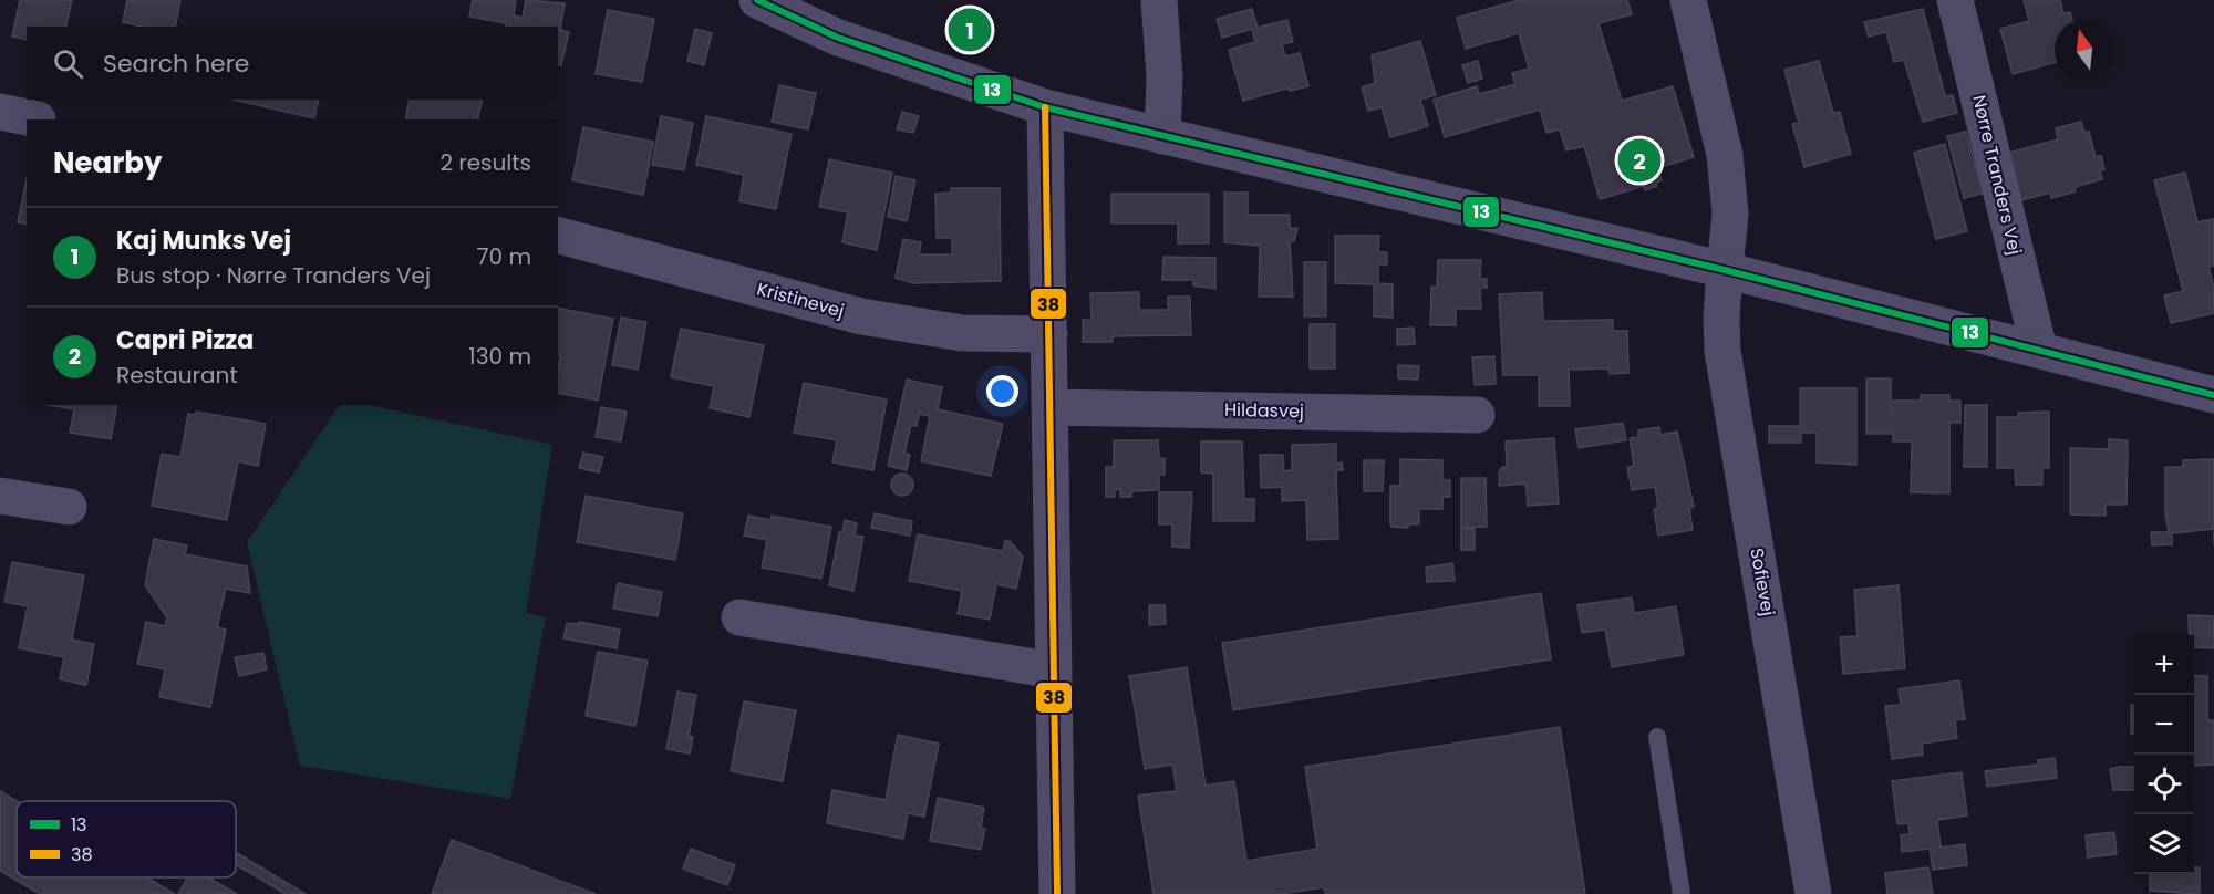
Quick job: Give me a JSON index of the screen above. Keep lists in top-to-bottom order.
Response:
{
  "streets": {
    "street": [
      "Nørre Tranders Vej",
      "Kristinevej",
      "Hildasvej",
      "Sofievej"
    ]
  },
  "lines": ["transit line 13", "transit line 38"],
  "legend": ["13", "38"],
  "north": "top",
  "page": {
    "pins": ["1", "2"],
    "search": "Search here",
    "heading": ["Nearby", "2 results"],
    "list": [
      {
        "mark": "1",
        "name": "Kaj Munks Vej",
        "note": "Bus stop · Nørre Tranders Vej",
        "value": "70 m"
      },
      {
        "mark": "2",
        "name": "Capri Pizza",
        "note": "Restaurant",
        "value": "130 m"
      }
    ],
    "map_buttons": ["+", "−"]
  }
}
